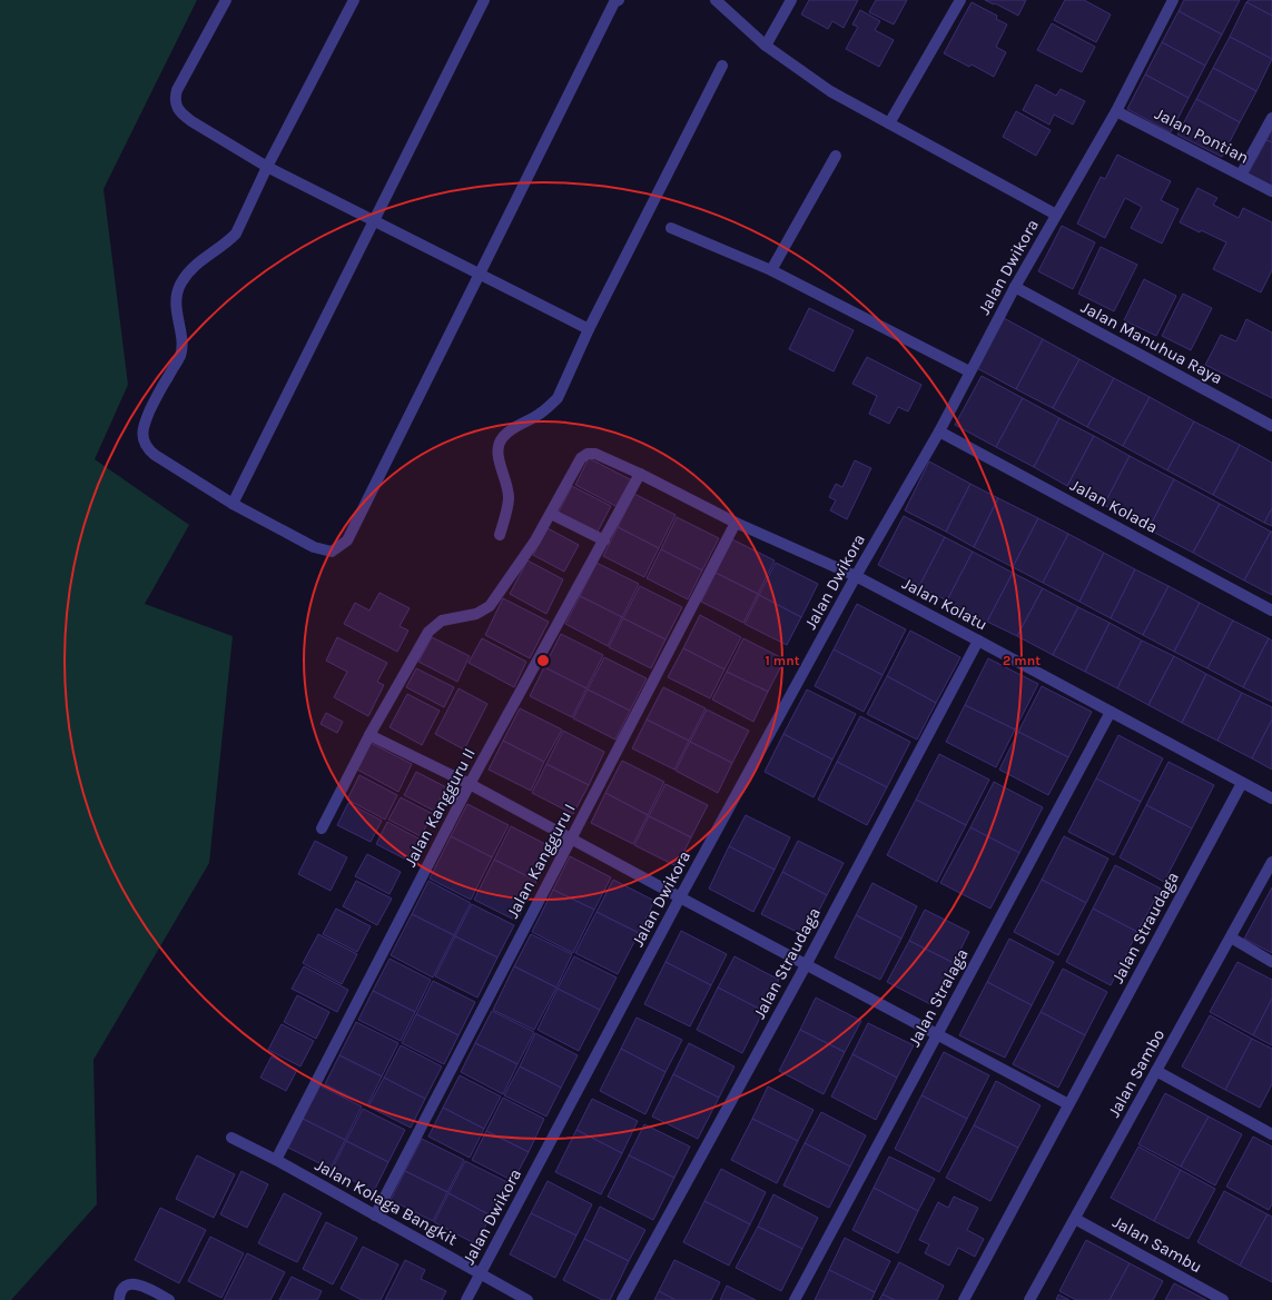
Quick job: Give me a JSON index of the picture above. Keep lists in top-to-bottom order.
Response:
{
  "streets": {
    "street": [
      "Jalan Pontian",
      "Jalan Dwikora",
      "Jalan Manuhua Raya",
      "Jalan Kolada",
      "Jalan Kolatu",
      "Jalan Kangguru II",
      "Jalan Kangguru I",
      "Jalan Straudaga",
      "Jalan Stralaga",
      "Jalan Sambo",
      "Jalan Kolaga Bangkit",
      "Jalan Sambu"
    ]
  },
  "crossings": [
    ["Jalan Pontian", "Jalan Dwikora"],
    ["Jalan Dwikora", "Jalan Manuhua Raya"],
    ["Jalan Dwikora", "Jalan Kolada"],
    ["Jalan Dwikora", "Jalan Kolatu"],
    ["Jalan Dwikora", "Jalan Kolaga Bangkit"],
    ["Jalan Kolatu", "Jalan Kangguru II"],
    ["Jalan Kolatu", "Jalan Kangguru I"],
    ["Jalan Kolatu", "Jalan Straudaga"],
    ["Jalan Kolatu", "Jalan Stralaga"],
    ["Jalan Kangguru II", "Jalan Kolaga Bangkit"],
    ["Jalan Kangguru I", "Jalan Kolaga Bangkit"],
    ["Jalan Sambo", "Jalan Sambu"]
  ],
  "rings": ["1 mnt", "2 mnt"]
}
